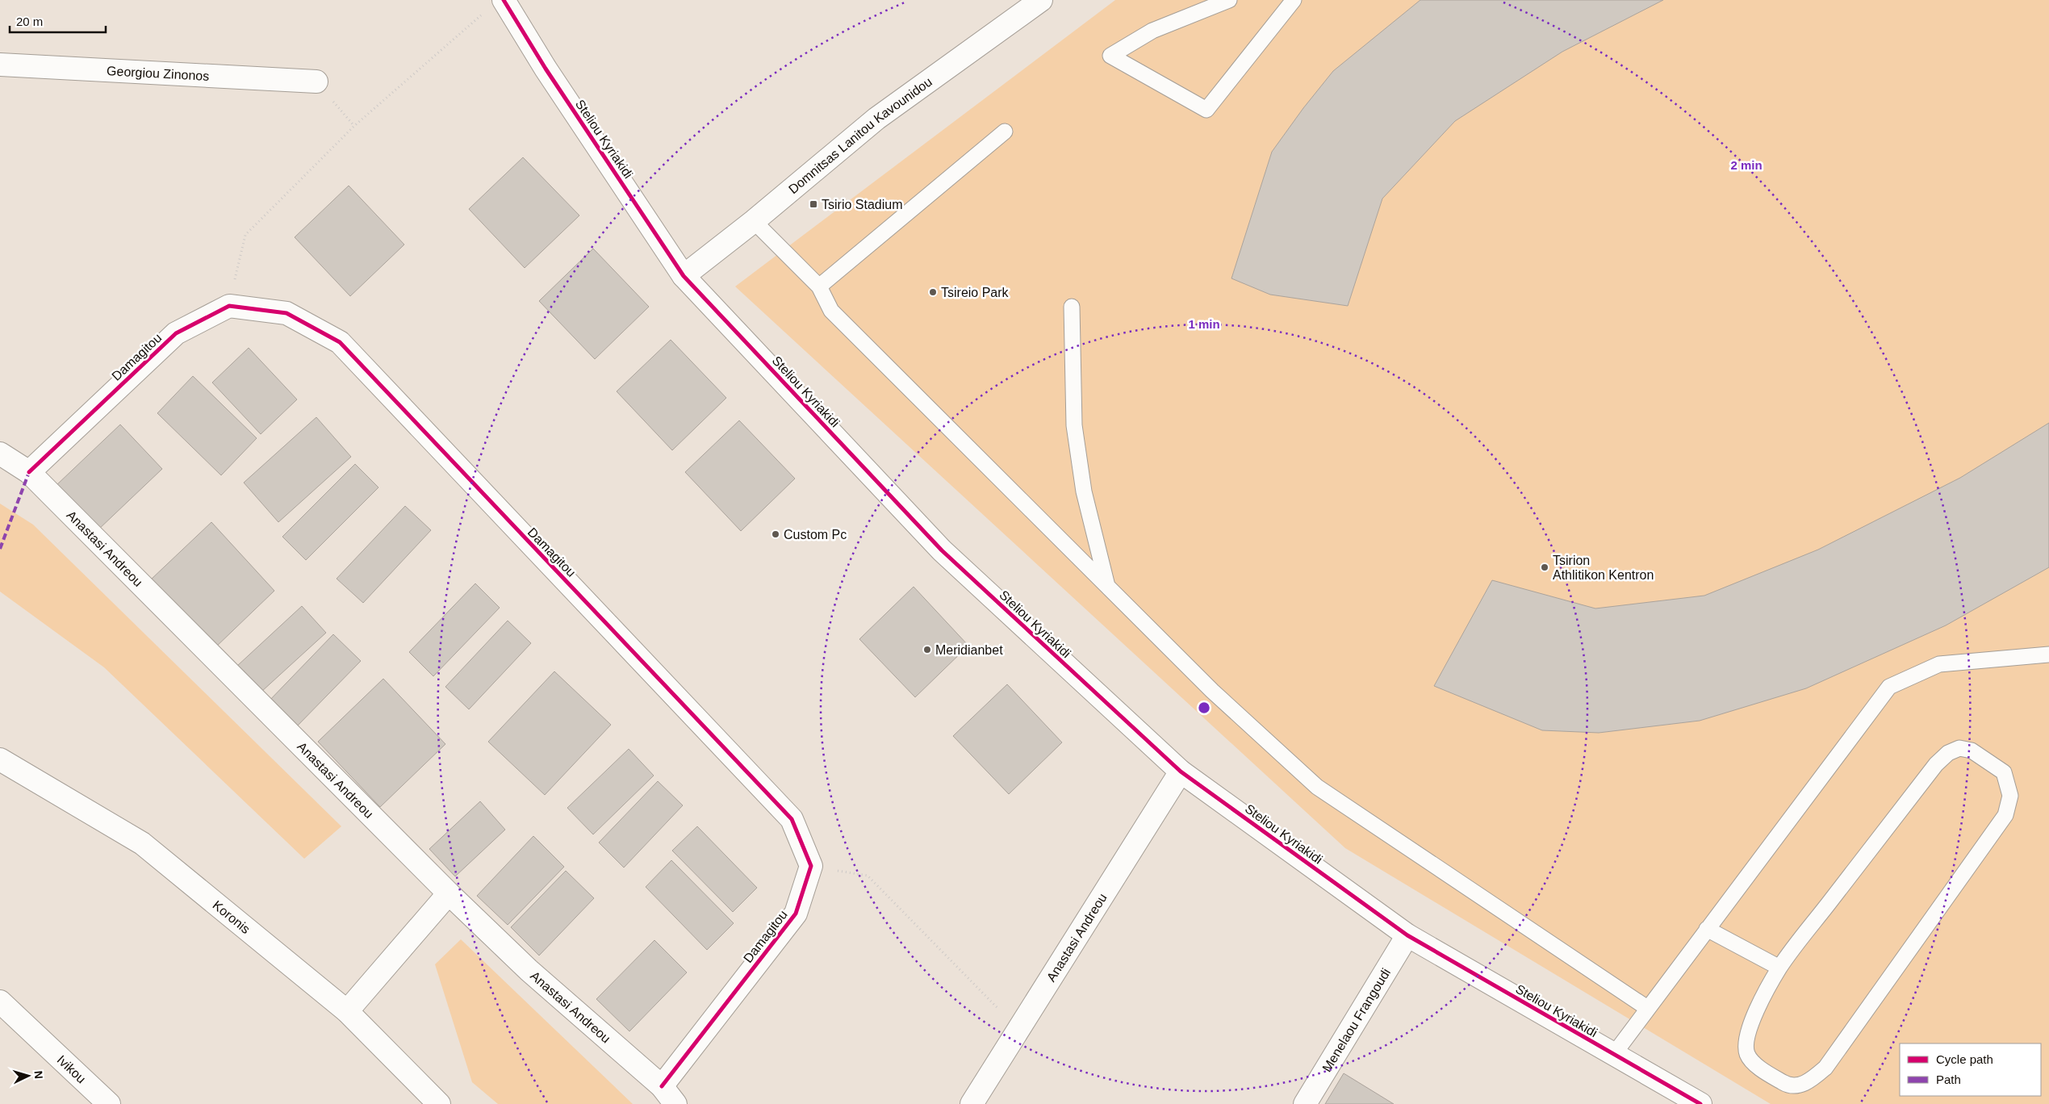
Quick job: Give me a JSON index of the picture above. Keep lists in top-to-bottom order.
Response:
{
  "streets": {
    "street": [
      "Georgiou Zinonos",
      "Domnitsas Lanitou Kavounidou",
      "Steliou Kyriakidi",
      "Damagitou",
      "Anastasi Andreou",
      "Koronis",
      "Menelaou Frangoudi",
      "Ivikou"
    ]
  },
  "crossings": [
    ["Domnitsas Lanitou Kavounidou", "Steliou Kyriakidi"],
    ["Steliou Kyriakidi", "Anastasi Andreou"],
    ["Steliou Kyriakidi", "Menelaou Frangoudi"],
    ["Damagitou", "Anastasi Andreou"]
  ],
  "places": {
    "transit": ["Tsirio Stadium"],
    "other": [
      "Tsireio Park",
      "Custom Pc",
      "Tsirion Athlitikon Kentron",
      "Meridianbet"
    ]
  },
  "legend": ["Cycle path", "Path"],
  "scale_bar": "20 m",
  "north": "right",
  "rings": ["2 min", "1 min"]
}
